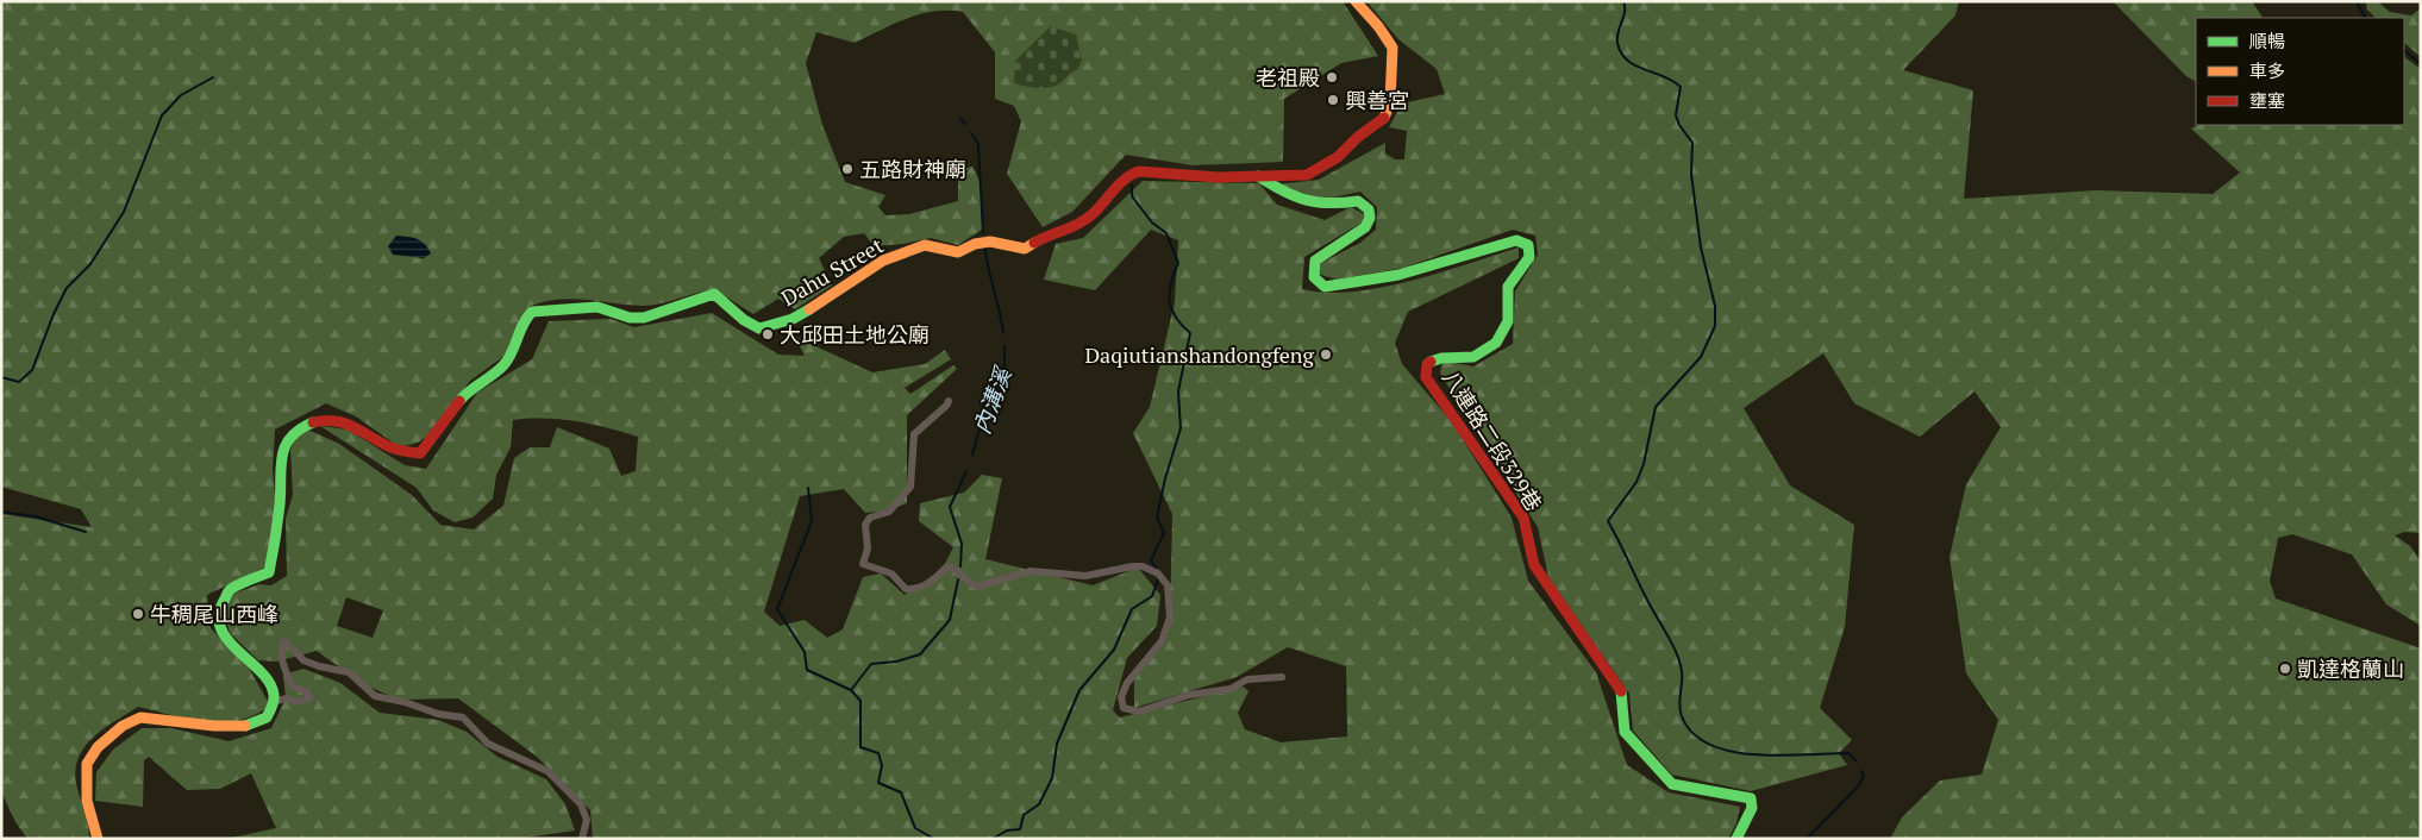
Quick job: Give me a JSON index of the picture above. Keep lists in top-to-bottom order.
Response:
{
  "streets": {
    "street": ["Dahu Street", "八連路二段329巷"]
  },
  "crossings": [
    ["Dahu Street", "八連路二段329巷"]
  ],
  "water": ["內溝溪"],
  "places": [
    "老祖殿",
    "興善宮",
    "五路財神廟",
    "大邱田土地公廟",
    "Daqiutianshandongfeng",
    "牛稠尾山西峰",
    "凱達格蘭山"
  ],
  "legend": ["順暢", "車多", "壅塞"]
}
